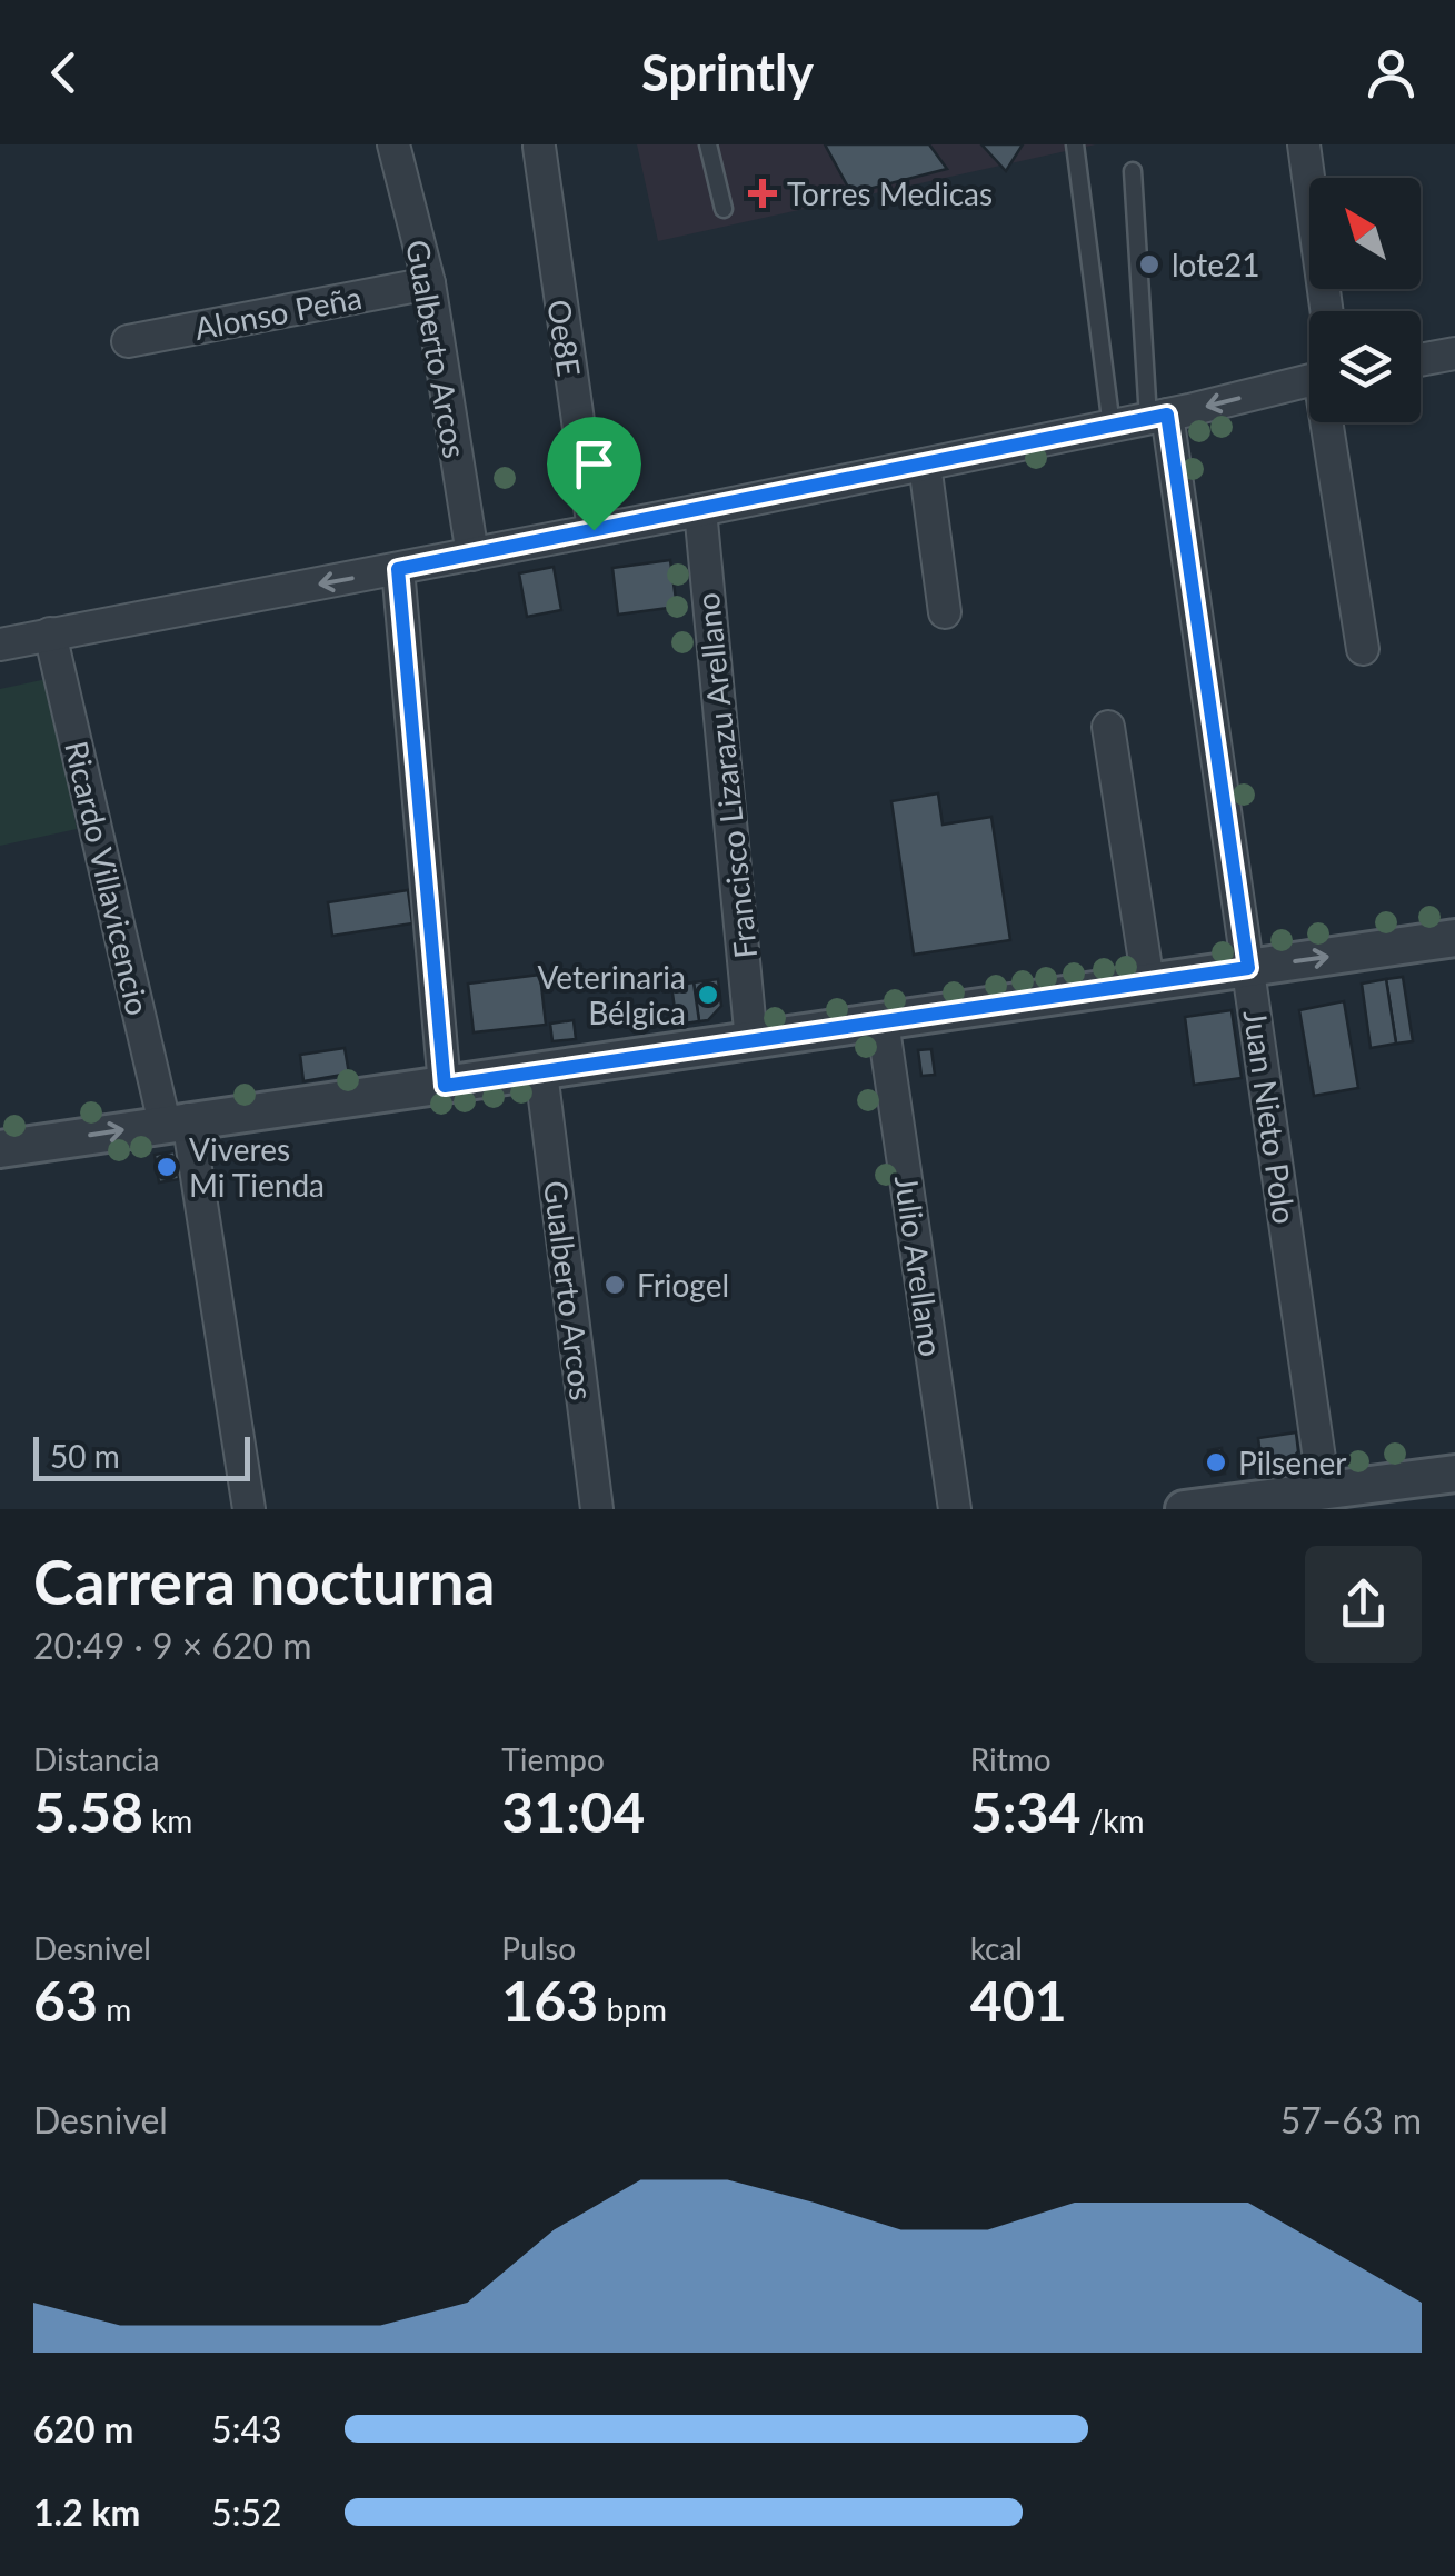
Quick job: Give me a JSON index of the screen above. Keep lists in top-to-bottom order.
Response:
{
  "streets": {
    "street": [
      "Alonso Peña",
      "Oe8E",
      "Gualberto Arcos",
      "Francisco Lizarazu Arellano",
      "Ricardo Villavicencio",
      "Juan Nieto Polo",
      "Julio Arellano"
    ]
  },
  "crossings": [
    ["Alonso Peña", "Gualberto Arcos"]
  ],
  "places": {
    "health": ["Torres Medicas"],
    "other": [
      "lote21",
      "Veterinaria Bélgica",
      "Viveres Mi Tienda",
      "Friogel",
      "Pilsener"
    ]
  },
  "scale_bar": "50 m",
  "north": "top left",
  "page": {
    "header": "Sprintly",
    "scale": "50 m",
    "heading": ["Carrera nocturna", "20:49 · 9 × 620 m"],
    "stats": [
      ["Distancia", "5.58 km"],
      ["Tiempo", "31:04"],
      ["Ritmo", "5:34 /km"],
      ["Desnivel", "63 m"],
      ["Pulso", "163 bpm"],
      ["kcal", "401"]
    ],
    "chart": ["Desnivel", "57–63 m"],
    "list": [
      {
        "name": "620 m",
        "note": "5:43"
      },
      {
        "name": "1.2 km",
        "note": "5:52"
      }
    ]
  }
}
